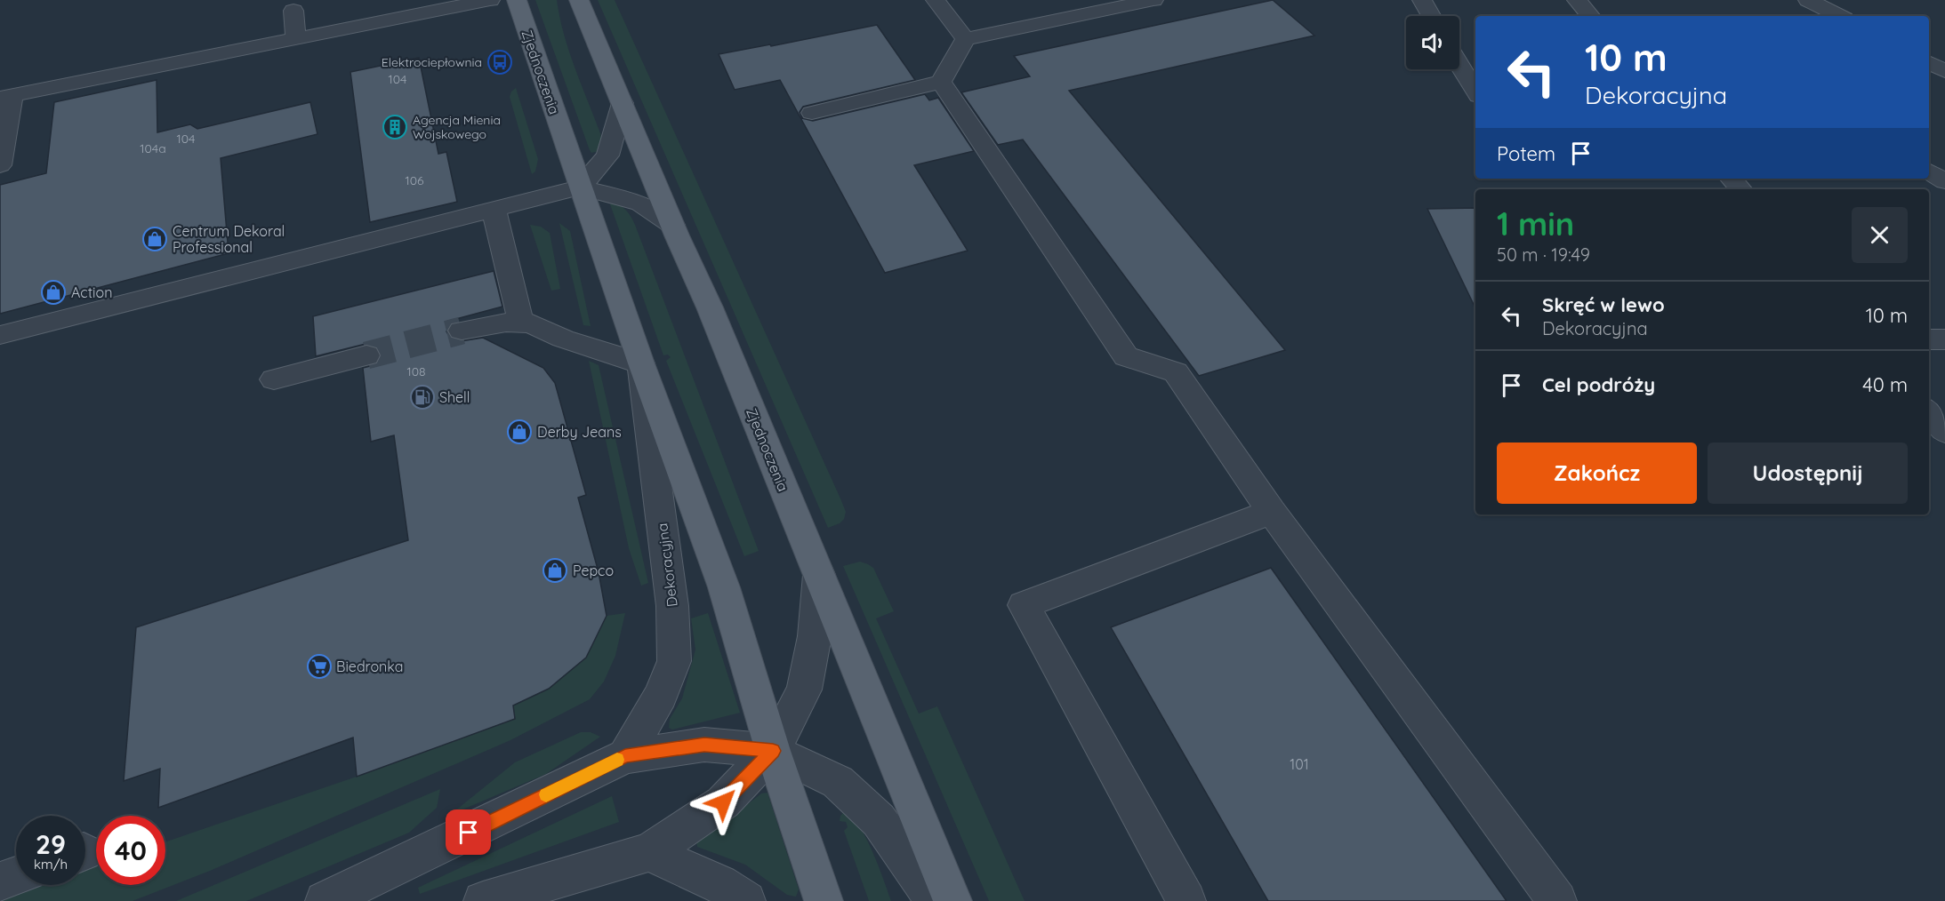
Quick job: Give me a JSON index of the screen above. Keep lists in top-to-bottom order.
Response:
{
  "streets": {
    "main road": ["Zjednoczenia"],
    "street": ["Dekoracyjna"]
  },
  "crossings": [
    ["Zjednoczenia", "Dekoracyjna"]
  ],
  "places": {
    "bus stop": ["Elektrociepłownia"],
    "building": ["Agencja Mienia Wojskowego"],
    "shop": [
      "Centrum Dekoral Professional",
      "Action",
      "Derby Jeans",
      "Pepco"
    ],
    "fuel station": ["Shell"],
    "supermarket": ["Biedronka"]
  },
  "house_numbers": [
    "104",
    "104",
    "104a",
    "106",
    "108",
    "101"
  ],
  "page": {
    "turn": ["10 m", "Dekoracyjna"],
    "then": "Potem",
    "heading": ["1 min", "50 m · 19:49"],
    "list": [
      {
        "name": "Skręć w lewo",
        "note": "Dekoracyjna",
        "value": "10 m"
      },
      {
        "name": "Cel podróży",
        "value": "40 m"
      }
    ],
    "buttons": ["Zakończ", "Udostępnij"],
    "speed": "29 km/h",
    "limit": "40"
  }
}
